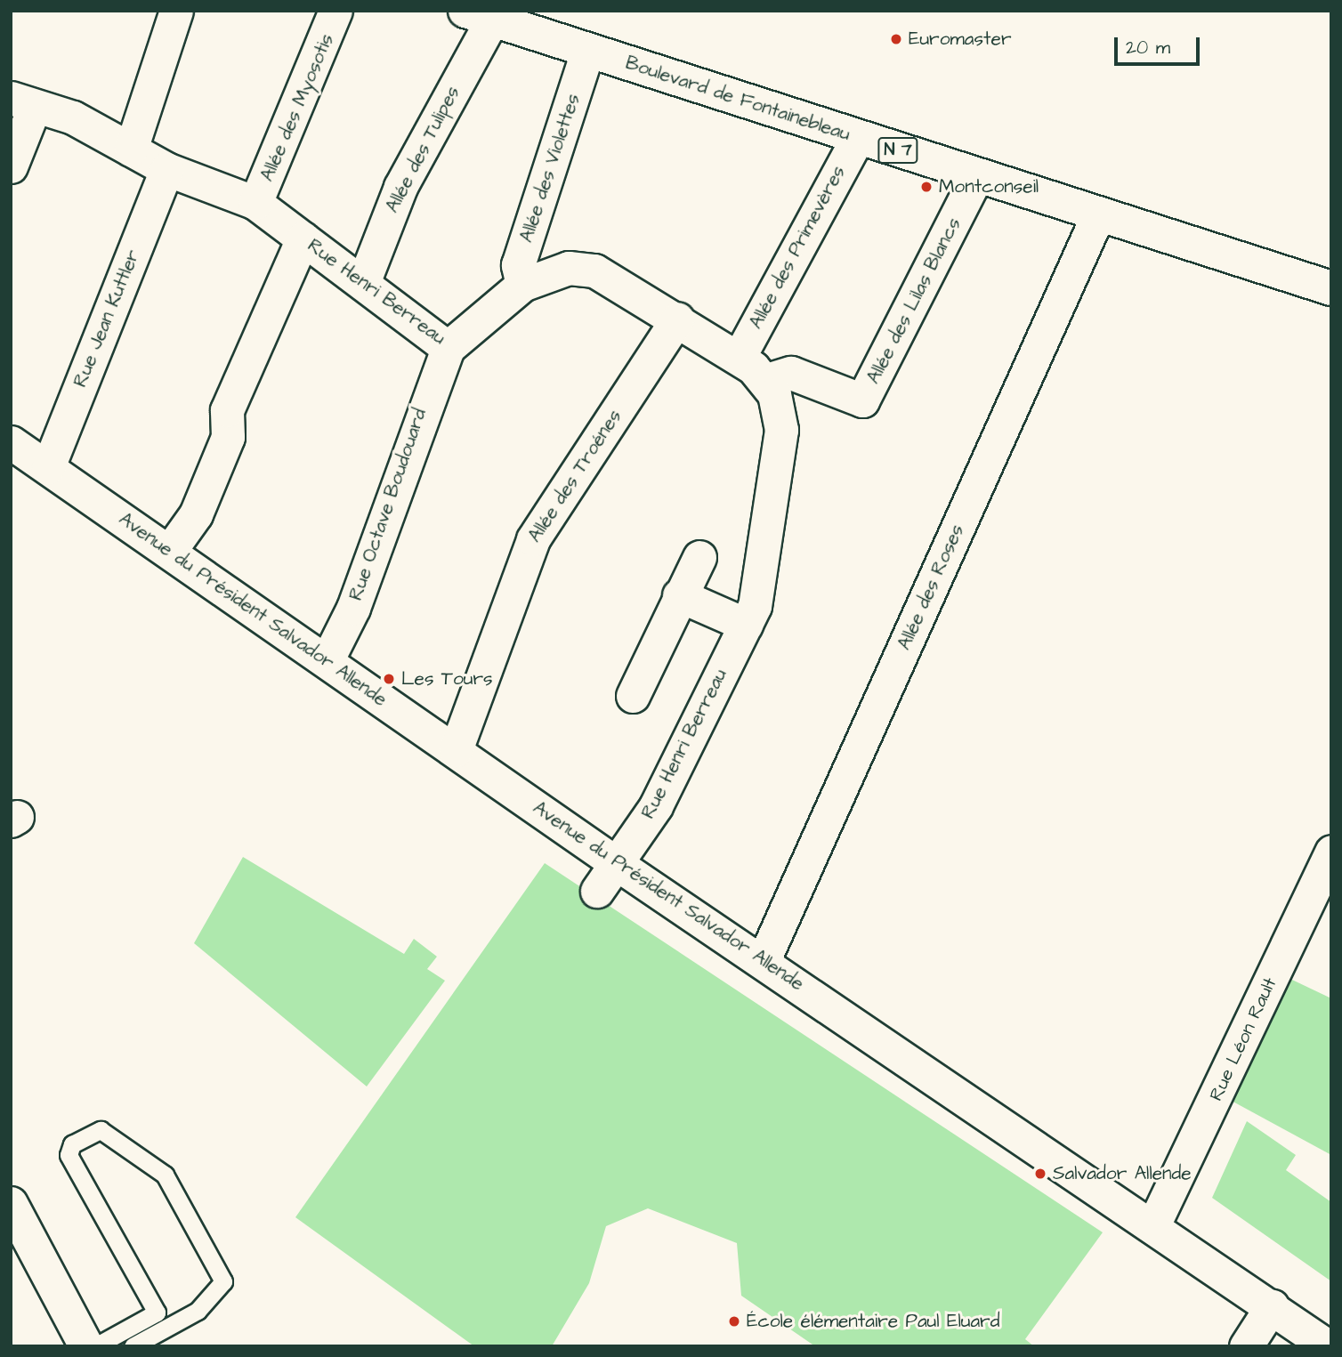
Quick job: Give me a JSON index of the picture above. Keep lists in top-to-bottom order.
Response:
{
  "streets": {
    "main road": ["Boulevard de Fontainebleau", "N 7"],
    "street": [
      "Allée des Myosotis",
      "Allée des Tulipes",
      "Allée des Violettes",
      "Allée des Primevères",
      "Rue Henri Berreau",
      "Allée des Lilas Blancs",
      "Rue Jean Kuttler",
      "Allée des Troénes",
      "Rue Octave Boudouard",
      "Allée des Roses",
      "Avenue du Président Salvador Allende",
      "Rue Léon Rault"
    ]
  },
  "crossings": [
    ["Boulevard de Fontainebleau", "Allée des Tulipes"],
    ["Boulevard de Fontainebleau", "Allée des Violettes"],
    ["Boulevard de Fontainebleau", "Allée des Primevères"],
    ["Boulevard de Fontainebleau", "Allée des Lilas Blancs"],
    ["Boulevard de Fontainebleau", "Allée des Roses"],
    ["Allée des Myosotis", "Rue Henri Berreau"],
    ["Allée des Tulipes", "Rue Henri Berreau"],
    ["Allée des Violettes", "Rue Henri Berreau"],
    ["Allée des Primevères", "Rue Henri Berreau"],
    ["Rue Henri Berreau", "Allée des Lilas Blancs"],
    ["Rue Henri Berreau", "Rue Jean Kuttler"],
    ["Rue Henri Berreau", "Allée des Troénes"],
    ["Rue Henri Berreau", "Rue Octave Boudouard"],
    ["Rue Henri Berreau", "Avenue du Président Salvador Allende"],
    ["Rue Jean Kuttler", "Avenue du Président Salvador Allende"],
    ["Allée des Troénes", "Avenue du Président Salvador Allende"],
    ["Rue Octave Boudouard", "Avenue du Président Salvador Allende"],
    ["Allée des Roses", "Avenue du Président Salvador Allende"],
    ["Avenue du Président Salvador Allende", "Rue Léon Rault"]
  ],
  "places": [
    "Euromaster",
    "Montconseil",
    "Les Tours",
    "Salvador Allende",
    "École élémentaire Paul Eluard"
  ],
  "scale_bar": "20 m"
}
